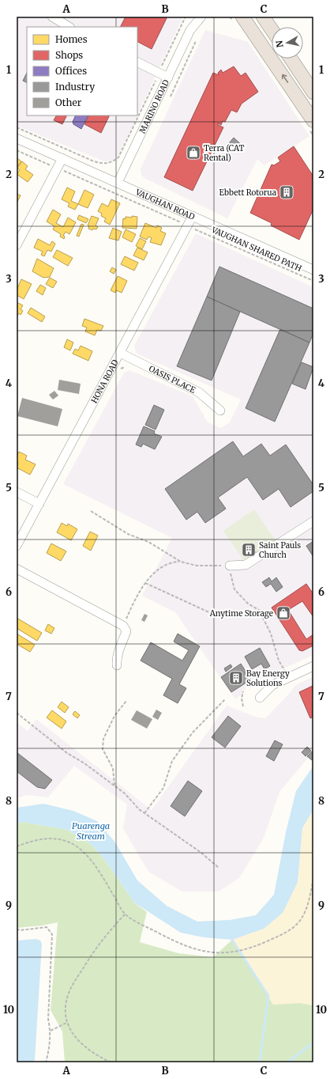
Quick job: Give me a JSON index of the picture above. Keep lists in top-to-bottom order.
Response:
{
  "streets": {
    "street": [
      "MARINO ROAD",
      "VAUGHAN ROAD",
      "OASIS PLACE",
      "HONA ROAD"
    ],
    "path": ["VAUGHAN SHARED PATH"]
  },
  "crossings": [
    ["MARINO ROAD", "VAUGHAN ROAD"],
    ["VAUGHAN ROAD", "HONA ROAD"],
    ["OASIS PLACE", "HONA ROAD"]
  ],
  "water": ["Puarenga Stream"],
  "places": {
    "shop": ["Terra (CAT Rental)", "Anytime Storage"],
    "building": ["Ebbett Rotorua", "Saint Pauls Church", "Bay Energy Solutions"]
  },
  "legend": [
    "Homes",
    "Shops",
    "Offices",
    "Industry",
    "Other"
  ],
  "north": "left",
  "grid": {
    "columns": ["A", "B", "C"],
    "rows": [
      "1",
      "2",
      "3",
      "4",
      "5",
      "6",
      "7",
      "8",
      "9",
      "10"
    ]
  }
}
